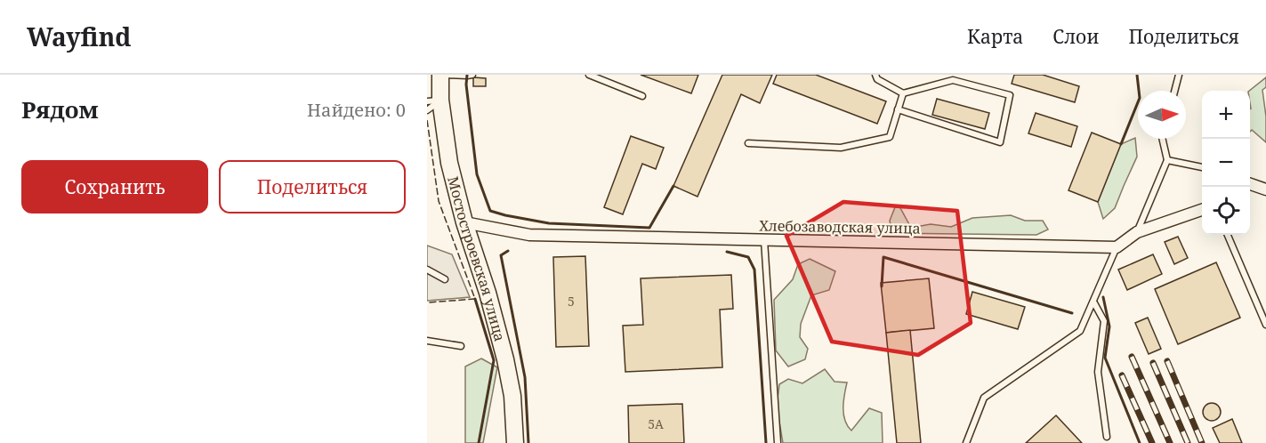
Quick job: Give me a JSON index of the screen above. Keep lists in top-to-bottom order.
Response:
{
  "streets": {
    "main road": ["Мостостроевская улица"],
    "street": ["Хлебозаводская улица"]
  },
  "crossings": [
    ["Хлебозаводская улица", "Мостостроевская улица"]
  ],
  "house_numbers": ["5", "5А"],
  "north": "right",
  "page": {
    "header": "Wayfind",
    "nav": ["Карта", "Слои", "Поделиться"],
    "heading": ["Рядом", "Найдено: 0"],
    "map_buttons": ["+", "−"],
    "buttons": ["Сохранить", "Поделиться"]
  }
}
